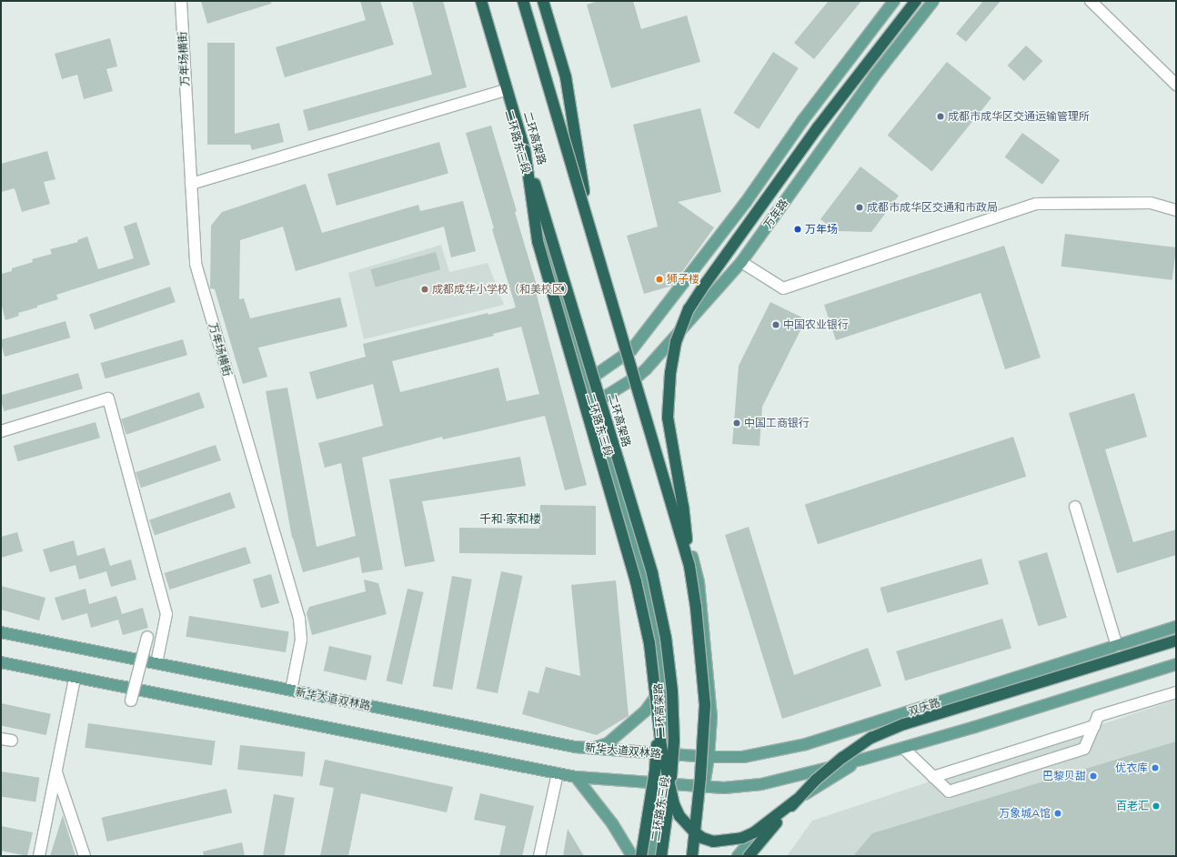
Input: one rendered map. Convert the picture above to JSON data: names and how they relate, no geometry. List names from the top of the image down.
{
  "streets": {
    "highway": ["二环高架路"],
    "main road": [
      "二环路东三段",
      "万年路",
      "新华大道双林路",
      "双庆路"
    ],
    "street": ["万年场横街"]
  },
  "crossings": [
    ["万年场横街", "新华大道双林路"],
    ["二环路东三段", "万年路"],
    ["二环路东三段", "新华大道双林路"],
    ["二环路东三段", "双庆路"],
    ["新华大道双林路", "双庆路"]
  ],
  "districts": ["千和·家和楼"],
  "places": [
    "成都市成华区交通运输管理所",
    "成都市成华区交通和市政局",
    "万年场",
    "狮子楼",
    "成都成华小学校（和美校区）",
    "中国农业银行",
    "中国工商银行",
    "优衣库",
    "巴黎贝甜",
    "百老汇",
    "万象城A馆"
  ]
}
